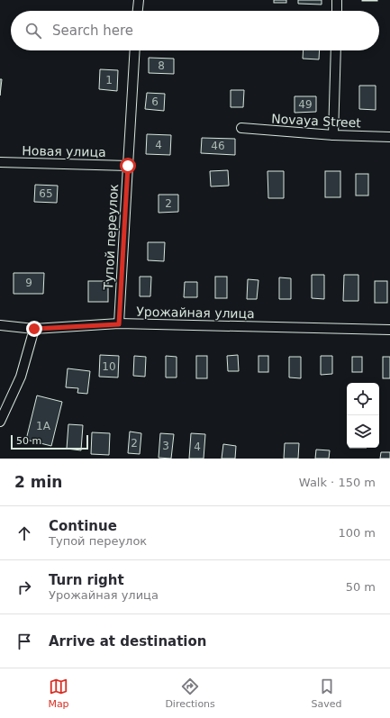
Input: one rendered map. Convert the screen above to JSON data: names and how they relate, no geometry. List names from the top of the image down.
{
  "streets": {
    "street": [
      "Novaya Street",
      "Новая улица",
      "Тупой переулок",
      "Урожайная улица"
    ]
  },
  "crossings": [
    ["Новая улица", "Тупой переулок"],
    ["Тупой переулок", "Урожайная улица"]
  ],
  "house_numbers": [
    "8",
    "1",
    "6",
    "49",
    "4",
    "46",
    "65",
    "2",
    "9",
    "10",
    "1А",
    "2",
    "3",
    "4"
  ],
  "scale_bar": "50 m",
  "page": {
    "search": "Search here",
    "scale": "50 m",
    "heading": ["2 min", "Walk · 150 m"],
    "list": [
      ["Continue", "Тупой переулок", "100 m"],
      ["Turn right", "Урожайная улица", "50 m"],
      "Arrive at destination"
    ],
    "nav": ["Map", "Directions", "Saved"]
  }
}
